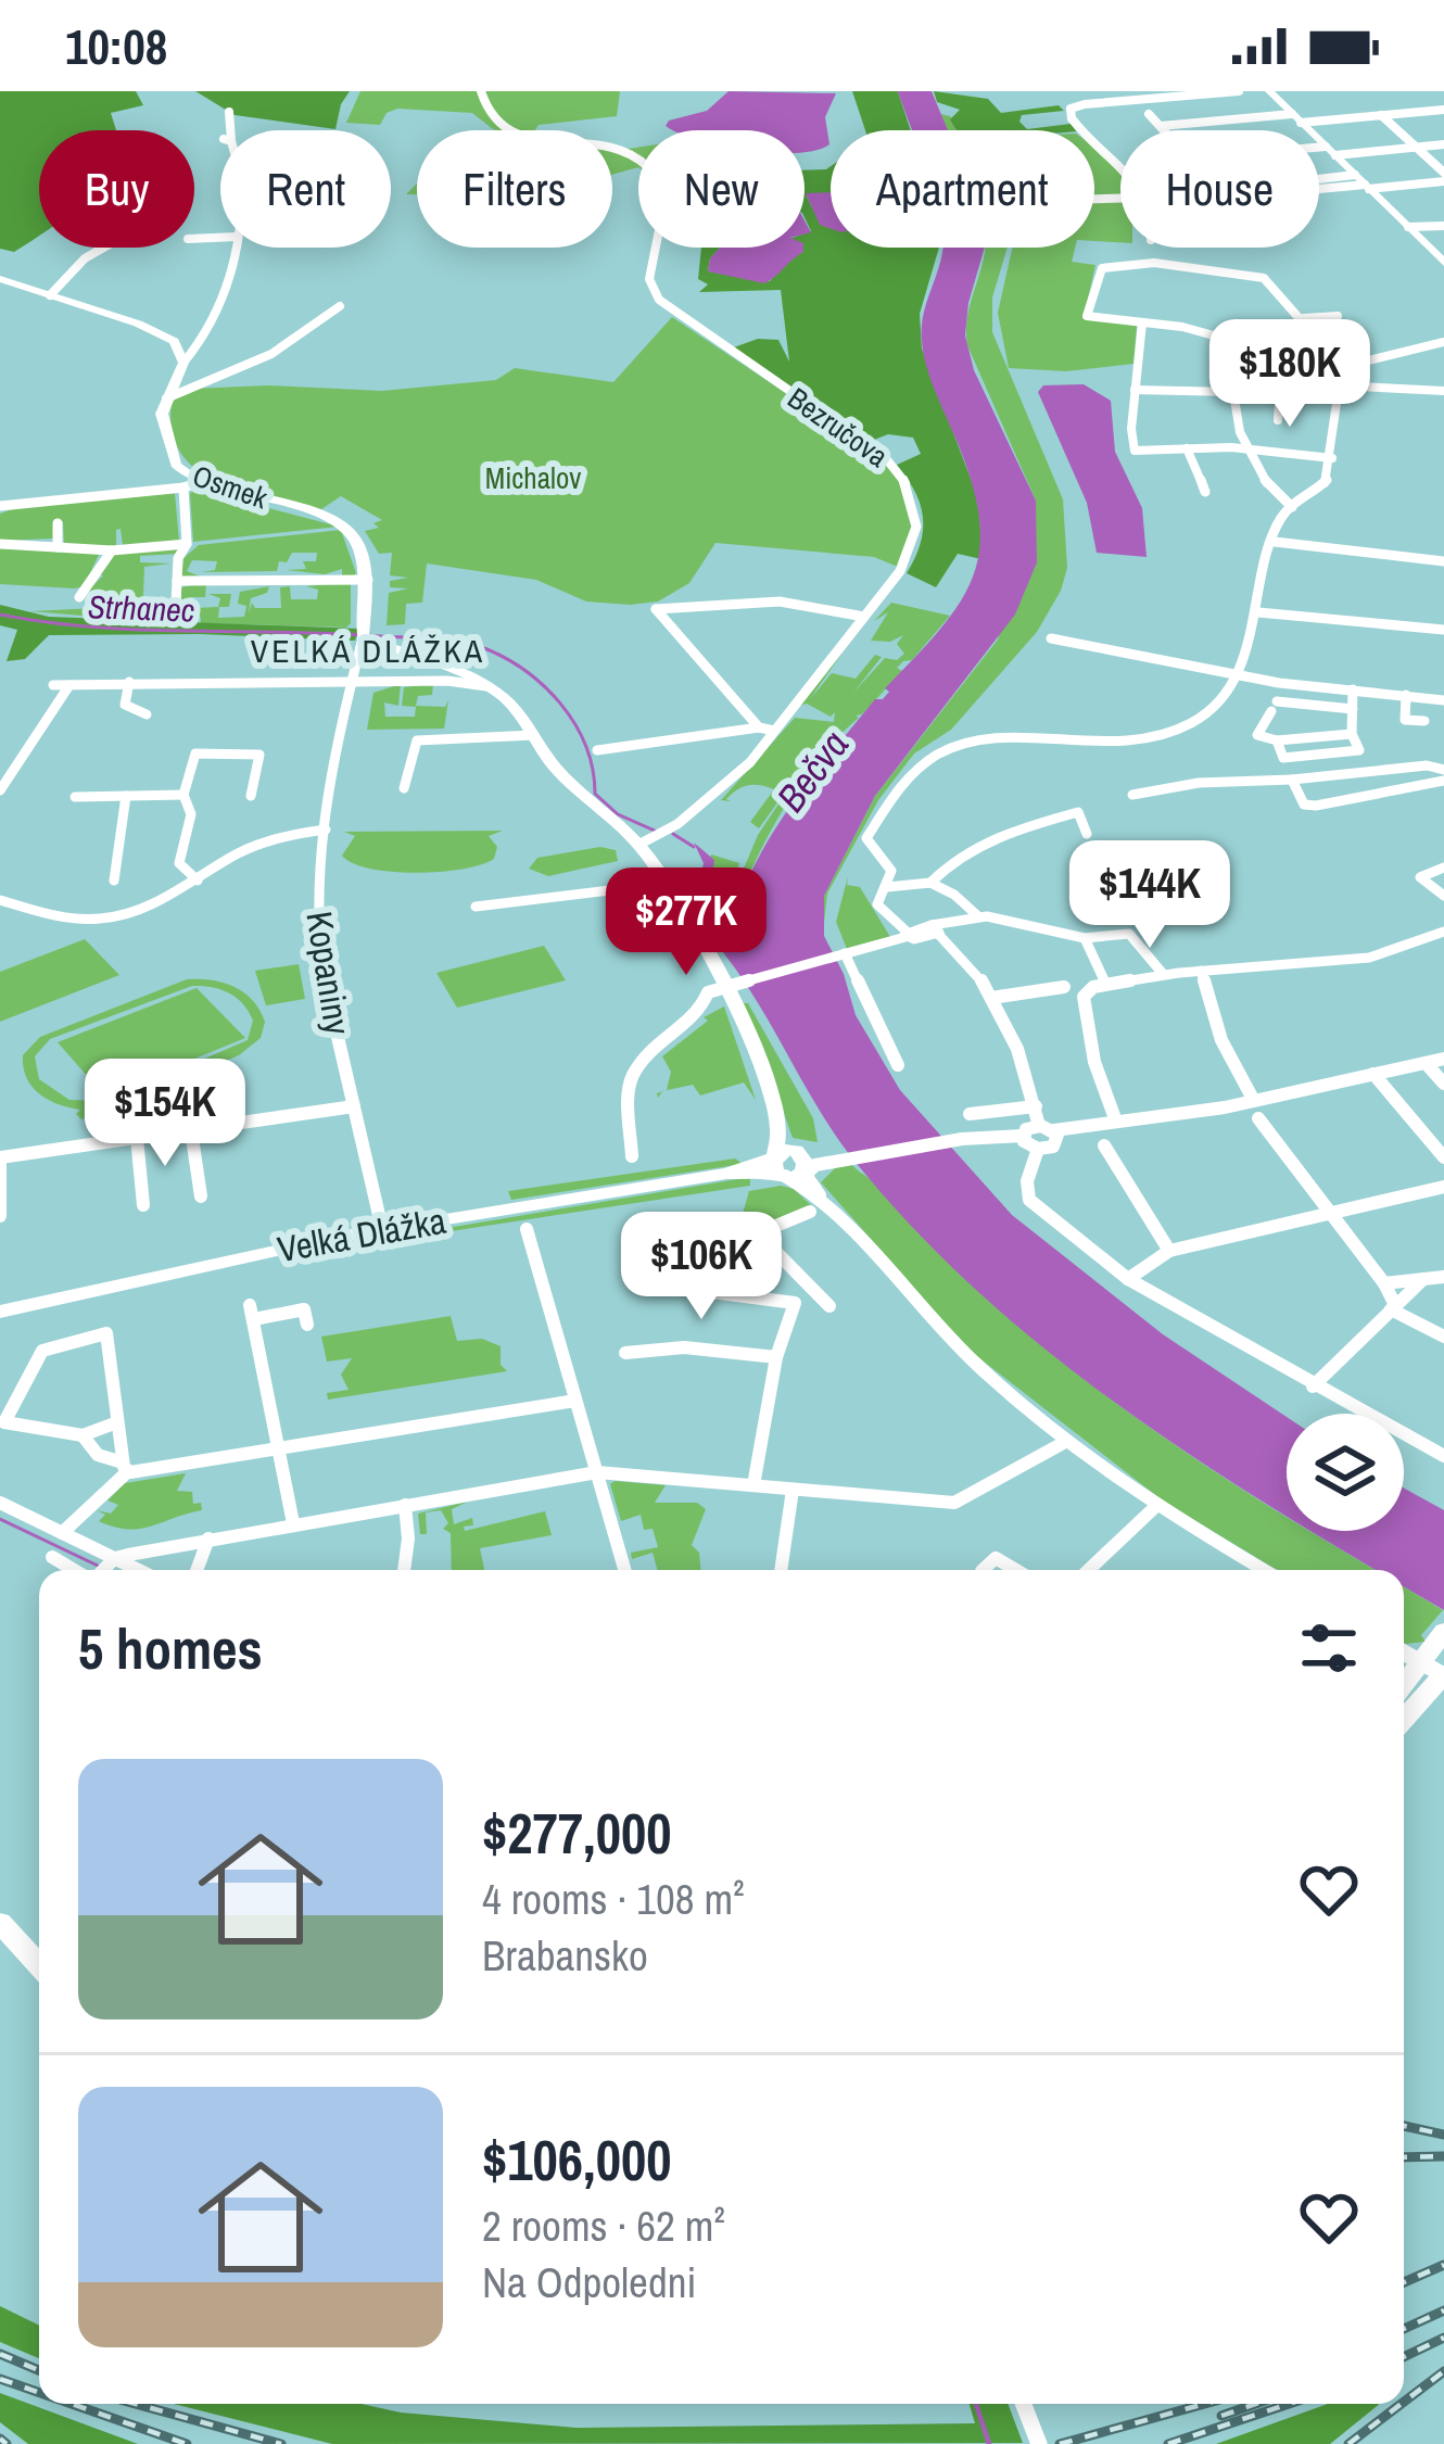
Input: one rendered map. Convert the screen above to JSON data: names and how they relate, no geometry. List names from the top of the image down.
{
  "streets": {
    "street": [
      "Bezručova",
      "Osmek",
      "Kopaniny",
      "Velká Dlážka"
    ]
  },
  "crossings": [
    ["Osmek", "Kopaniny"],
    ["Kopaniny", "Velká Dlážka"]
  ],
  "districts": ["VELKÁ DLÁŽKA"],
  "water": ["Strhanec", "Bečva"],
  "parks": ["Michalov"],
  "page": {
    "status": "10:08",
    "chip": [
      "Buy",
      "Rent",
      "Filters",
      "New",
      "Apartment",
      "House"
    ],
    "price": [
      "$180K",
      "$144K",
      "$277K",
      "$154K",
      "$106K"
    ],
    "heading": "5 homes",
    "list": [
      {
        "name": "$277,000",
        "note": "4 rooms · 108 m² · Brabansko"
      },
      {
        "name": "$106,000",
        "note": "2 rooms · 62 m² · Na Odpoledni"
      }
    ]
  }
}
